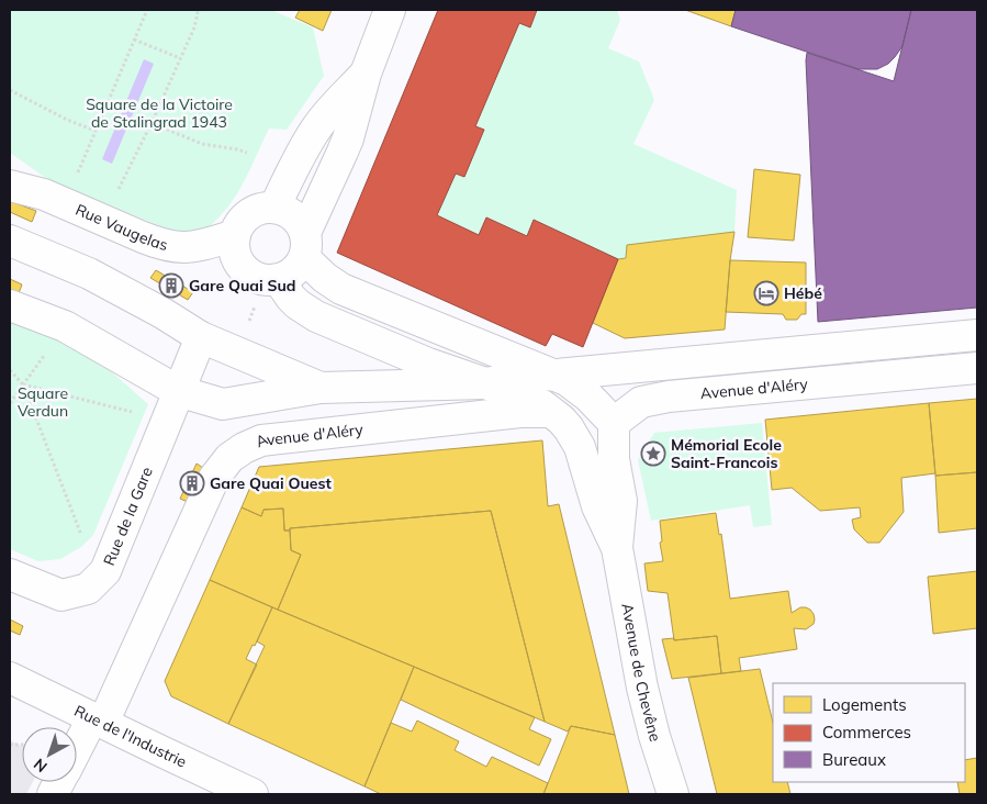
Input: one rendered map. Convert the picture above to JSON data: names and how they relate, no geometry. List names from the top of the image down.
{
  "streets": {
    "street": [
      "Rue Vaugelas",
      "Avenue d'Aléry",
      "Rue de la Gare",
      "Avenue de Chevêne",
      "Rue de l'Industrie"
    ]
  },
  "crossings": [
    ["Avenue d'Aléry", "Avenue de Chevêne"],
    ["Avenue d'Aléry", "Rue de l'Industrie"]
  ],
  "parks": ["Square de la Victoire de Stalingrad 1943", "Square Verdun"],
  "places": {
    "building": ["Gare Quai Sud", "Gare Quai Ouest"],
    "hotel": ["Hébé"],
    "place": ["Mémorial Ecole Saint-Francois"]
  },
  "legend": ["Logements", "Commerces", "Bureaux"],
  "north": "bottom left"
}
